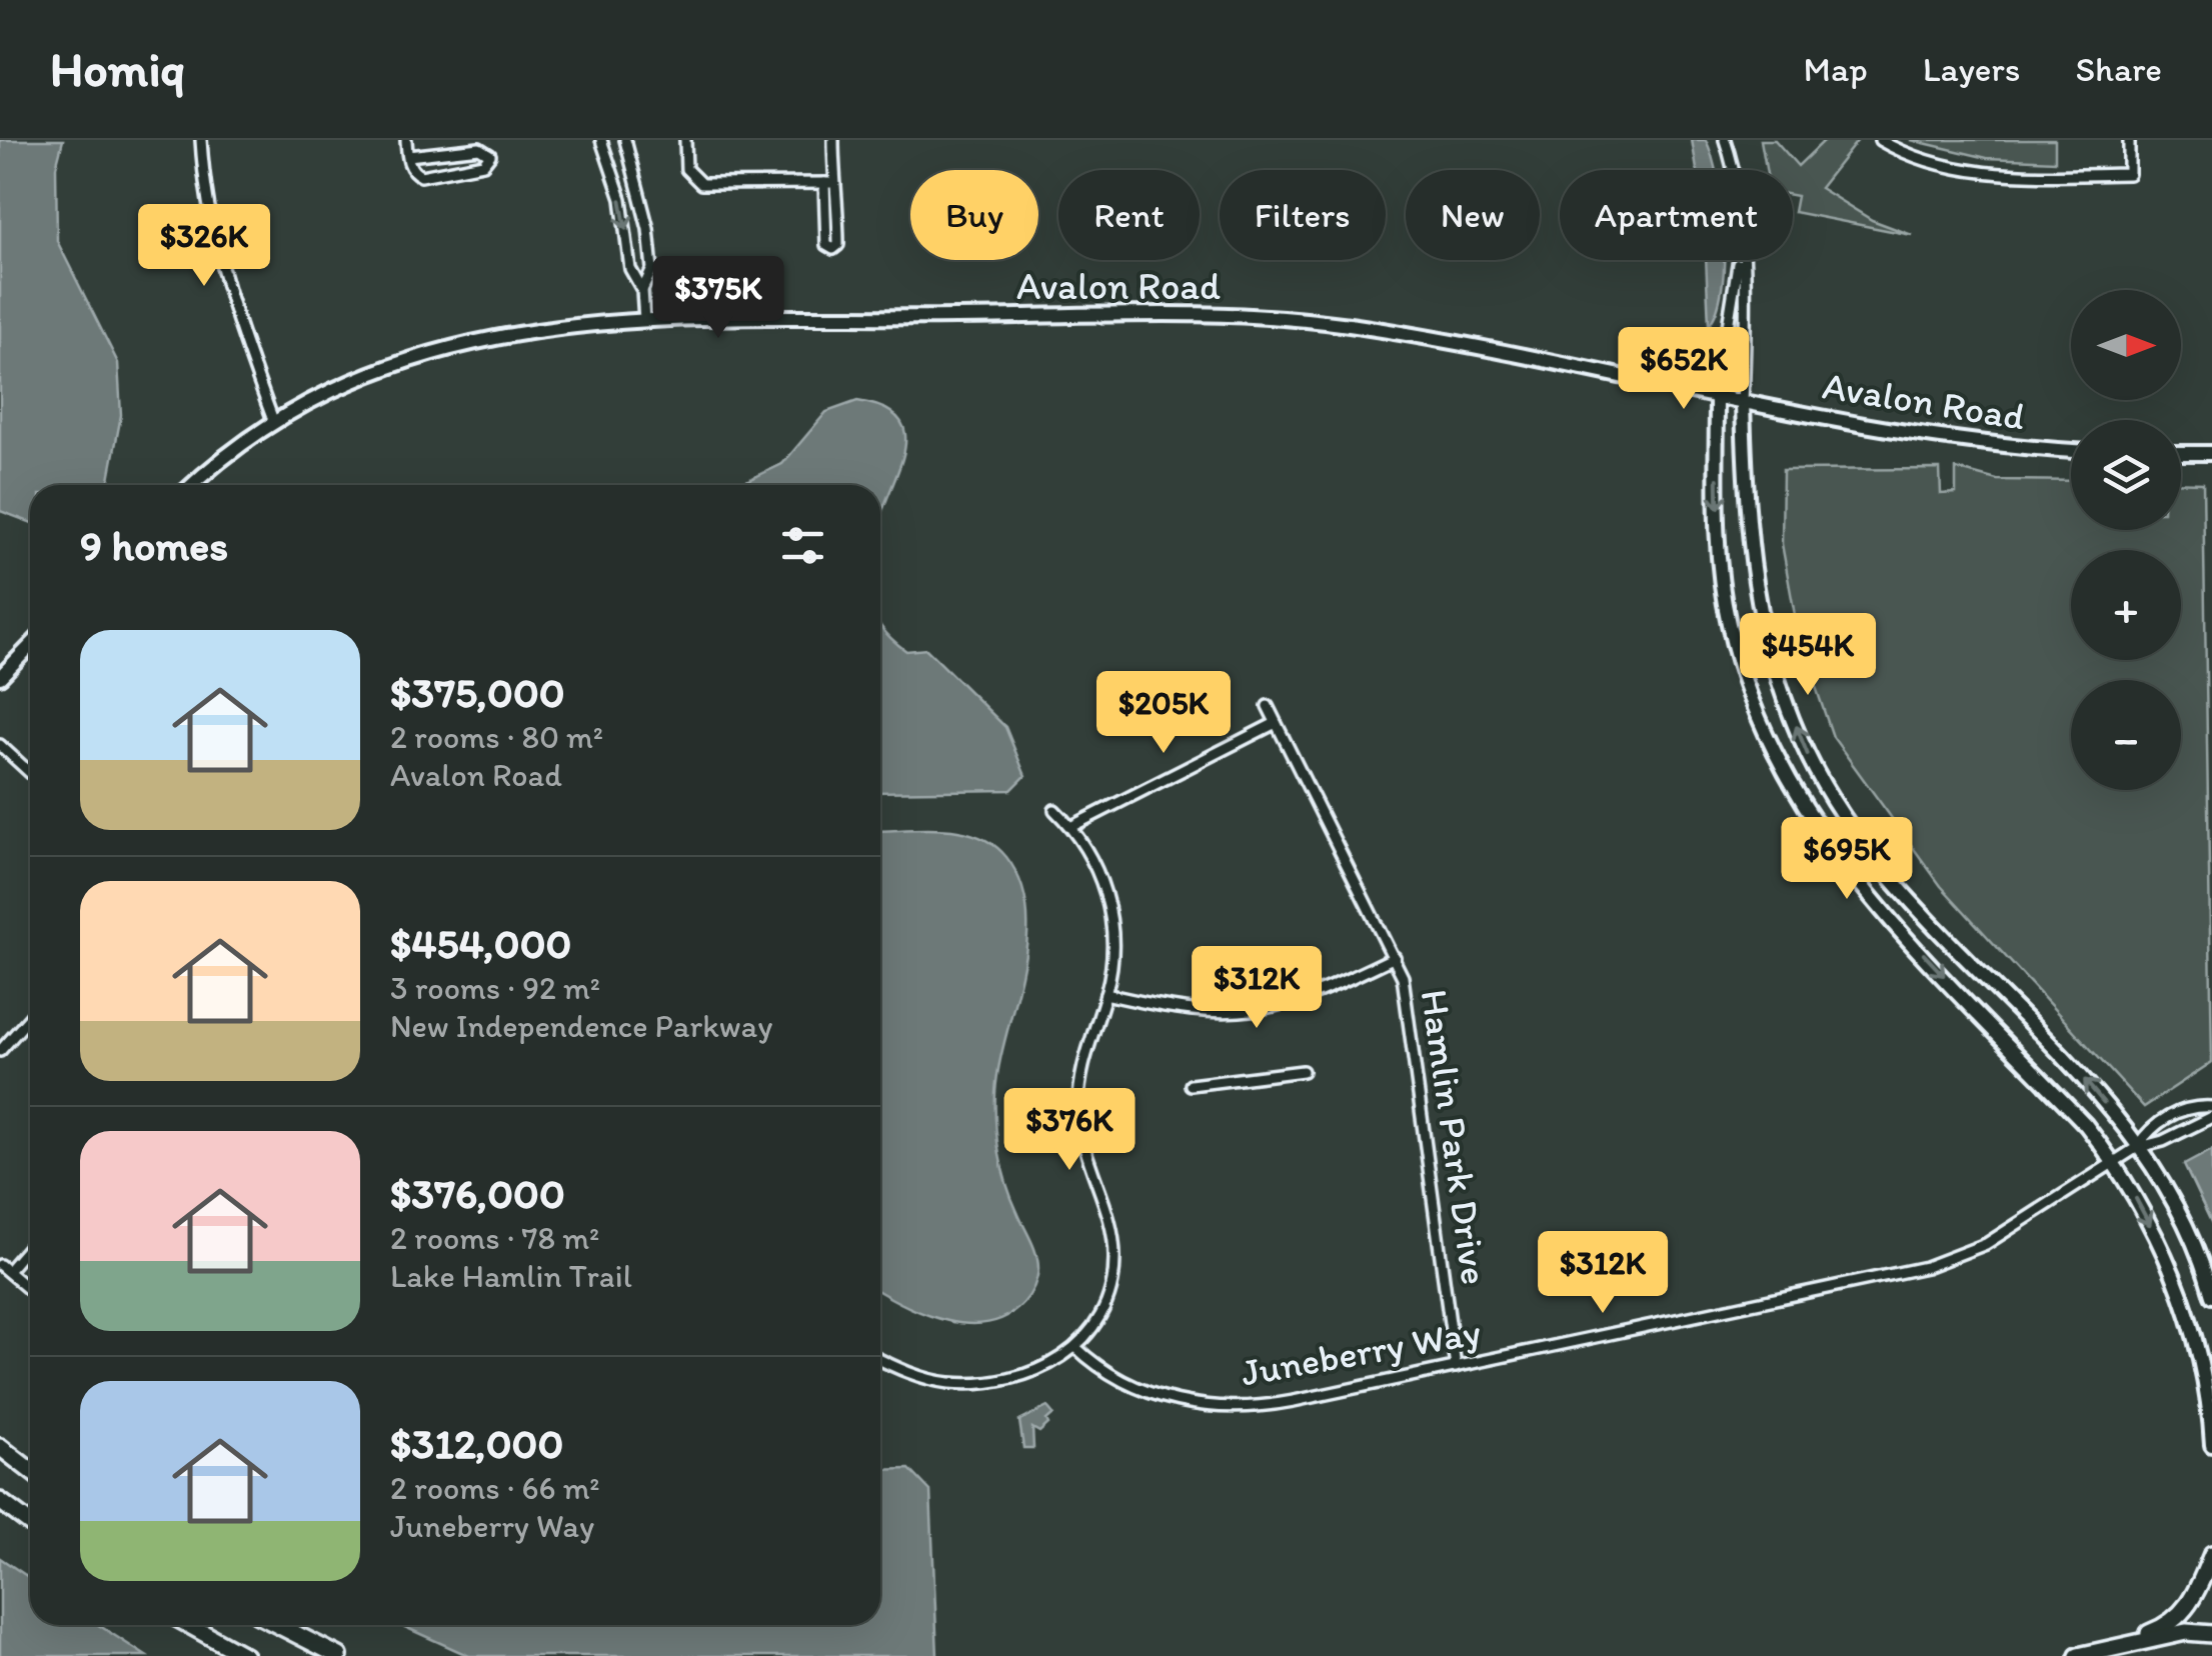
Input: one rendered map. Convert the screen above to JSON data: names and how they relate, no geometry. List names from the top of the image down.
{
  "streets": {
    "main road": ["Avalon Road"],
    "street": ["Hamlin Park Drive", "Juneberry Way"]
  },
  "crossings": [
    ["Hamlin Park Drive", "Juneberry Way"]
  ],
  "north": "right",
  "page": {
    "header": "Homiq",
    "nav": ["Map", "Layers", "Share"],
    "chip": [
      "Buy",
      "Rent",
      "Filters",
      "New",
      "Apartment"
    ],
    "price": [
      "$326K",
      "$375K",
      "$652K",
      "$454K",
      "$205K",
      "$695K",
      "$312K",
      "$376K",
      "$312K"
    ],
    "map_buttons": ["+", "−"],
    "heading": "9 homes",
    "list": [
      {
        "name": "$375,000",
        "note": "2 rooms · 80 m² · Avalon Road"
      },
      {
        "name": "$454,000",
        "note": "3 rooms · 92 m² · New Independence Parkway"
      },
      {
        "name": "$376,000",
        "note": "2 rooms · 78 m² · Lake Hamlin Trail"
      },
      {
        "name": "$312,000",
        "note": "2 rooms · 66 m² · Juneberry Way"
      }
    ]
  }
}
